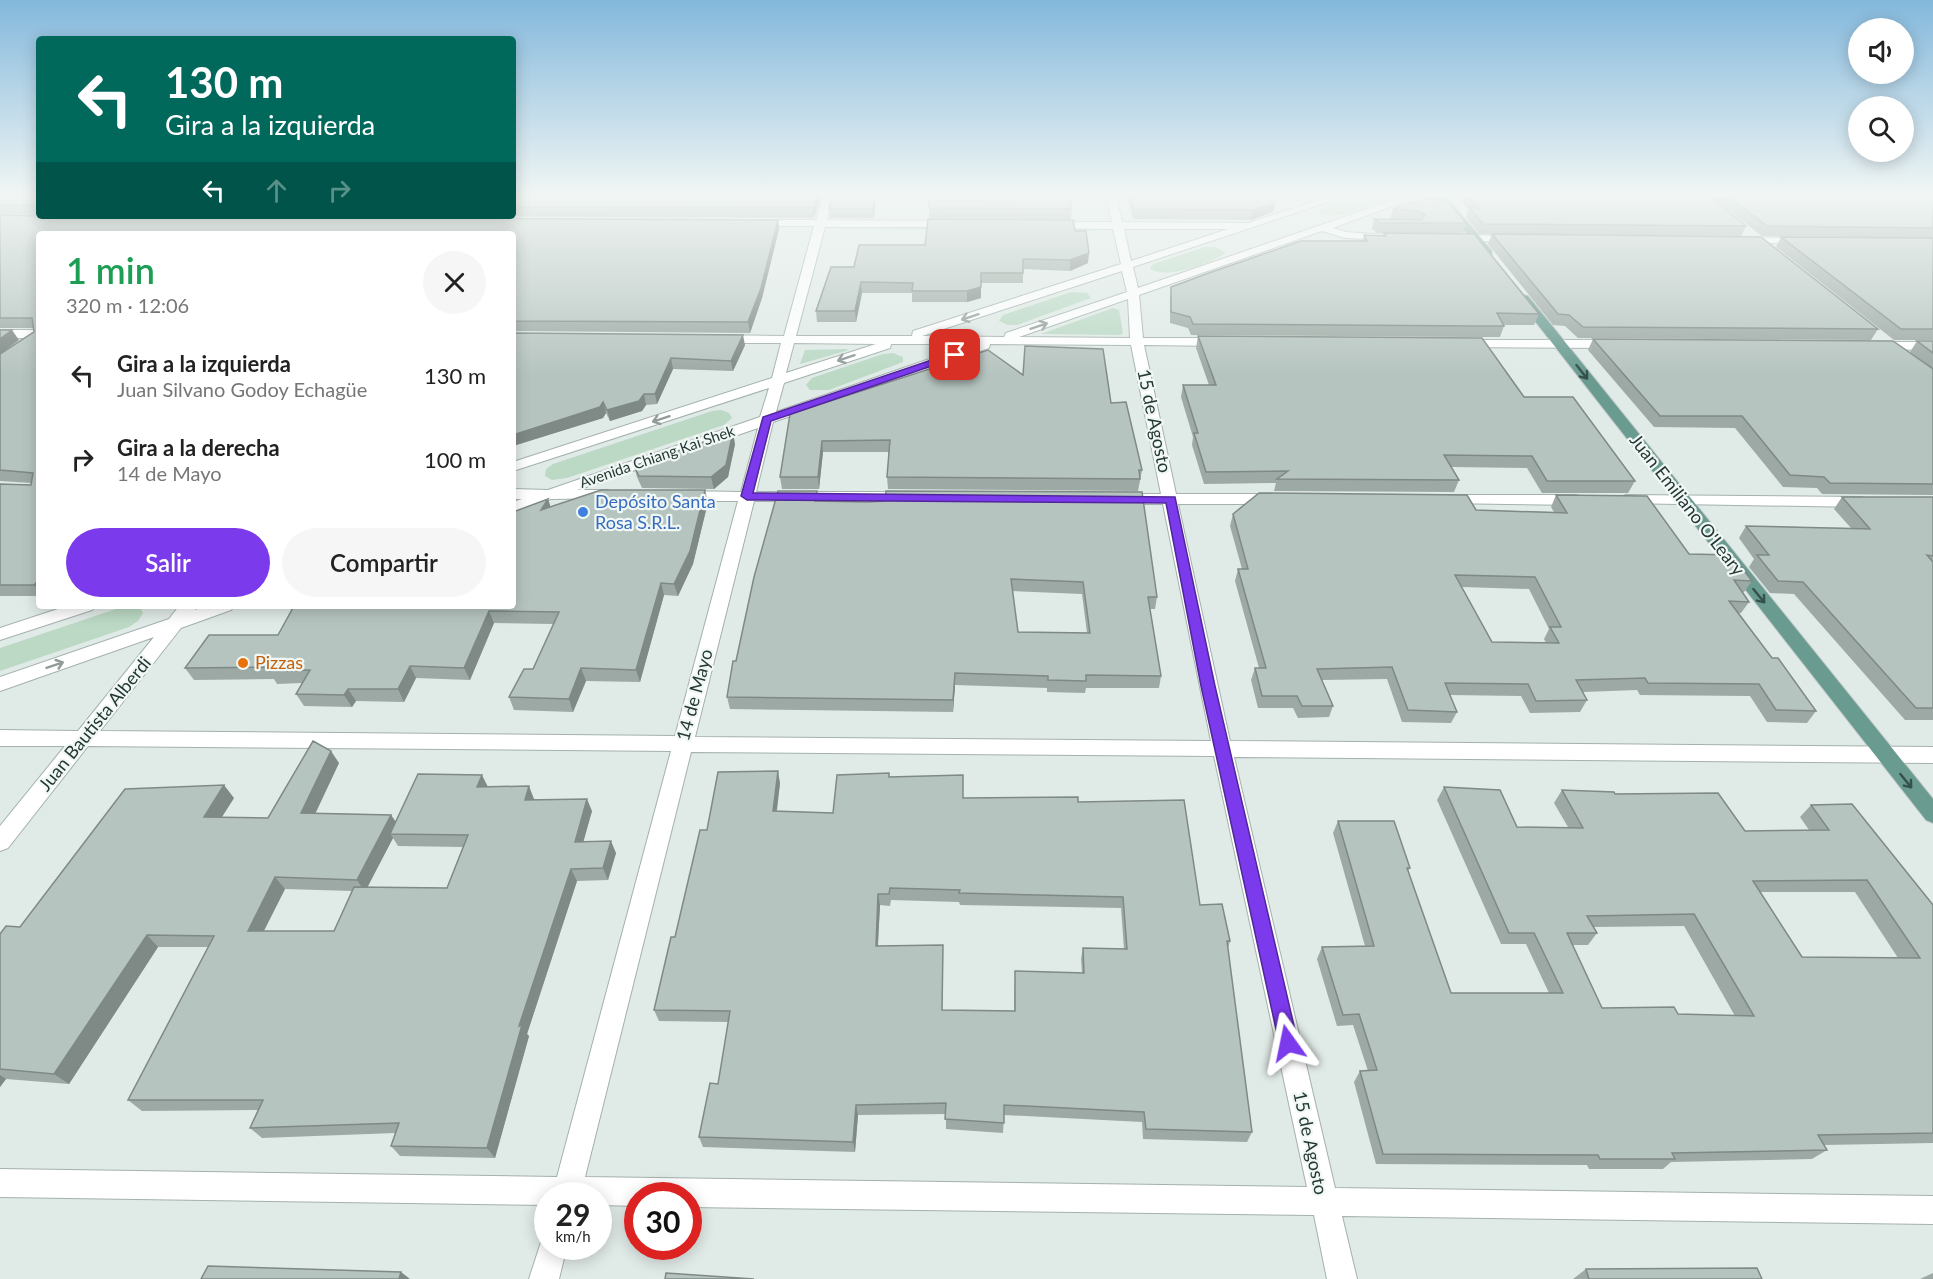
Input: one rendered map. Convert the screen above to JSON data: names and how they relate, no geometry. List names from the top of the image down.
{
  "streets": {
    "main road": ["Juan Emiliano O'Leary"],
    "street": [
      "15 de Agosto",
      "Avenida Chiang Kai Shek",
      "14 de Mayo",
      "Juan Bautista Alberdi"
    ]
  },
  "crossings": [
    ["15 de Agosto", "Avenida Chiang Kai Shek"],
    ["Avenida Chiang Kai Shek", "14 de Mayo"]
  ],
  "one_way": ["Juan Emiliano O'Leary"],
  "places": ["Depósito Santa Rosa S.R.L.", "Pizzas"],
  "page": {
    "turn": ["130 m", "Gira a la izquierda"],
    "heading": ["1 min", "320 m · 12:06"],
    "list": [
      {
        "name": "Gira a la izquierda",
        "note": "Juan Silvano Godoy Echagüe",
        "value": "130 m"
      },
      {
        "name": "Gira a la derecha",
        "note": "14 de Mayo",
        "value": "100 m"
      }
    ],
    "buttons": ["Salir", "Compartir"],
    "speed": "29 km/h",
    "limit": "30"
  }
}
